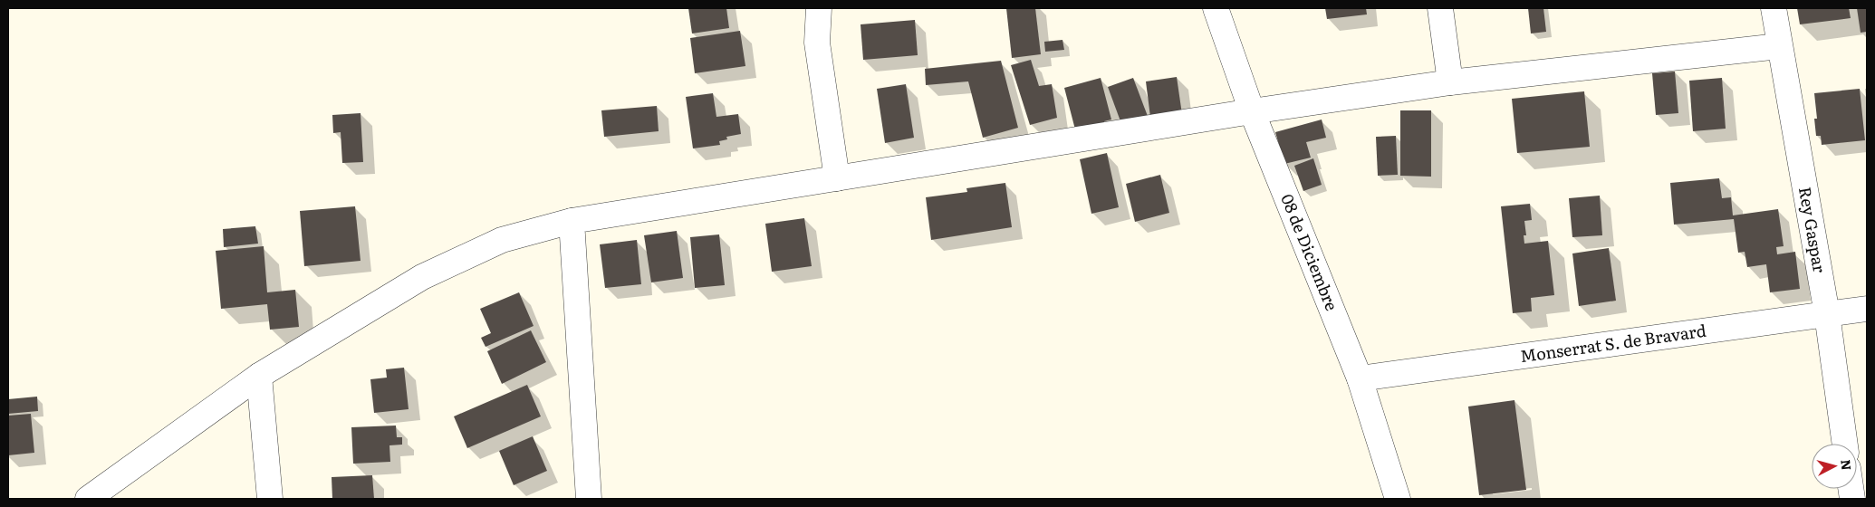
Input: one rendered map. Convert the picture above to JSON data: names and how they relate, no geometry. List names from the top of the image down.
{
  "streets": {
    "street": ["Rey Gaspar", "08 de Diciembre", "Monserrat S. de Bravard"]
  },
  "crossings": [
    ["Rey Gaspar", "Monserrat S. de Bravard"],
    ["08 de Diciembre", "Monserrat S. de Bravard"]
  ],
  "north": "right"
}
